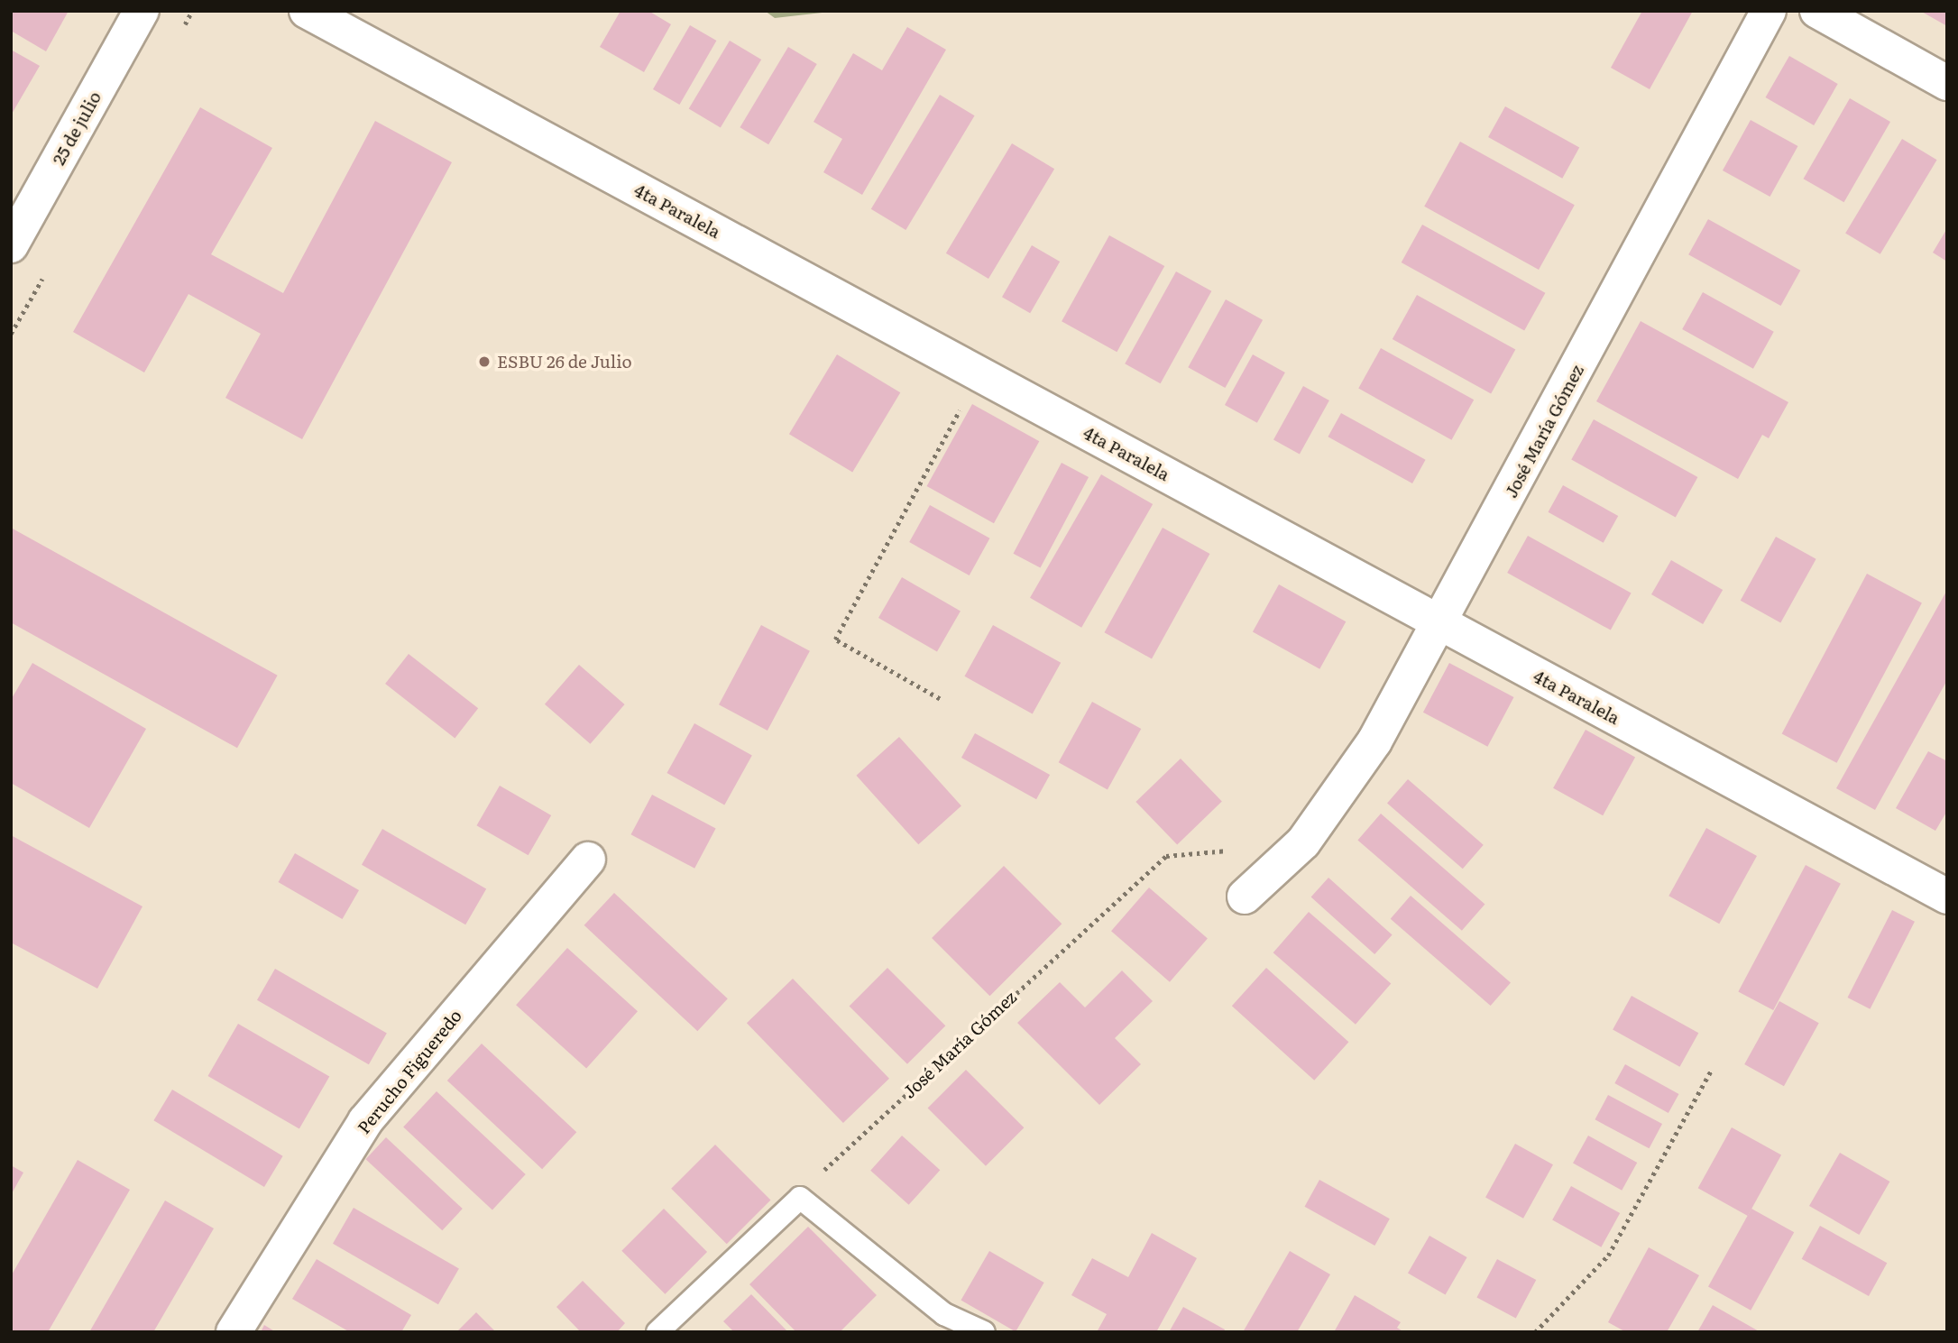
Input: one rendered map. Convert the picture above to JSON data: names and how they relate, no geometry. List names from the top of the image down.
{
  "streets": {
    "street": [
      "25 de julio",
      "4ta Paralela",
      "José María Gómez",
      "Perucho Figueredo"
    ]
  },
  "crossings": [
    ["4ta Paralela", "José María Gómez"]
  ],
  "places": ["ESBU 26 de Julio"]
}
